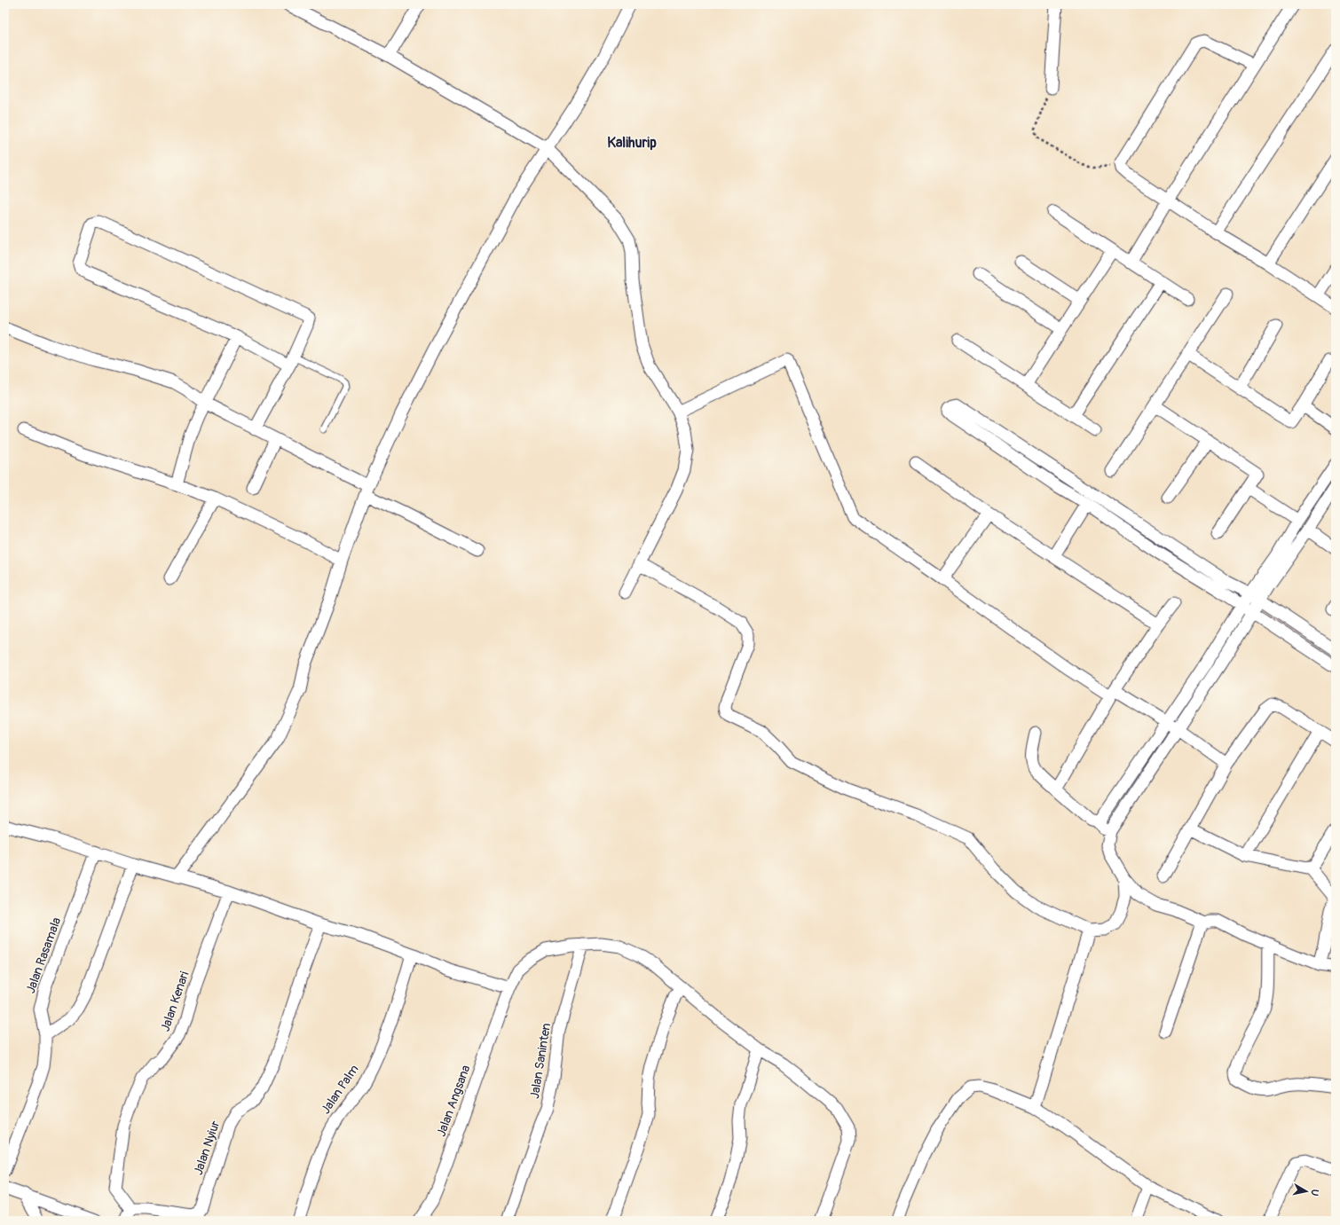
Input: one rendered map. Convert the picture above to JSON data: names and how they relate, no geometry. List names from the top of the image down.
{
  "streets": {
    "street": [
      "Jalan Rasamala",
      "Jalan Kenari",
      "Jalan Saninten",
      "Jalan Palm",
      "Jalan Angsana",
      "Jalan Nyiur"
    ]
  },
  "crossings": [
    ["Jalan Kenari", "Jalan Nyiur"],
    ["Jalan Saninten", "Jalan Angsana"]
  ],
  "districts": ["Kalihurip"],
  "north": "right"
}
